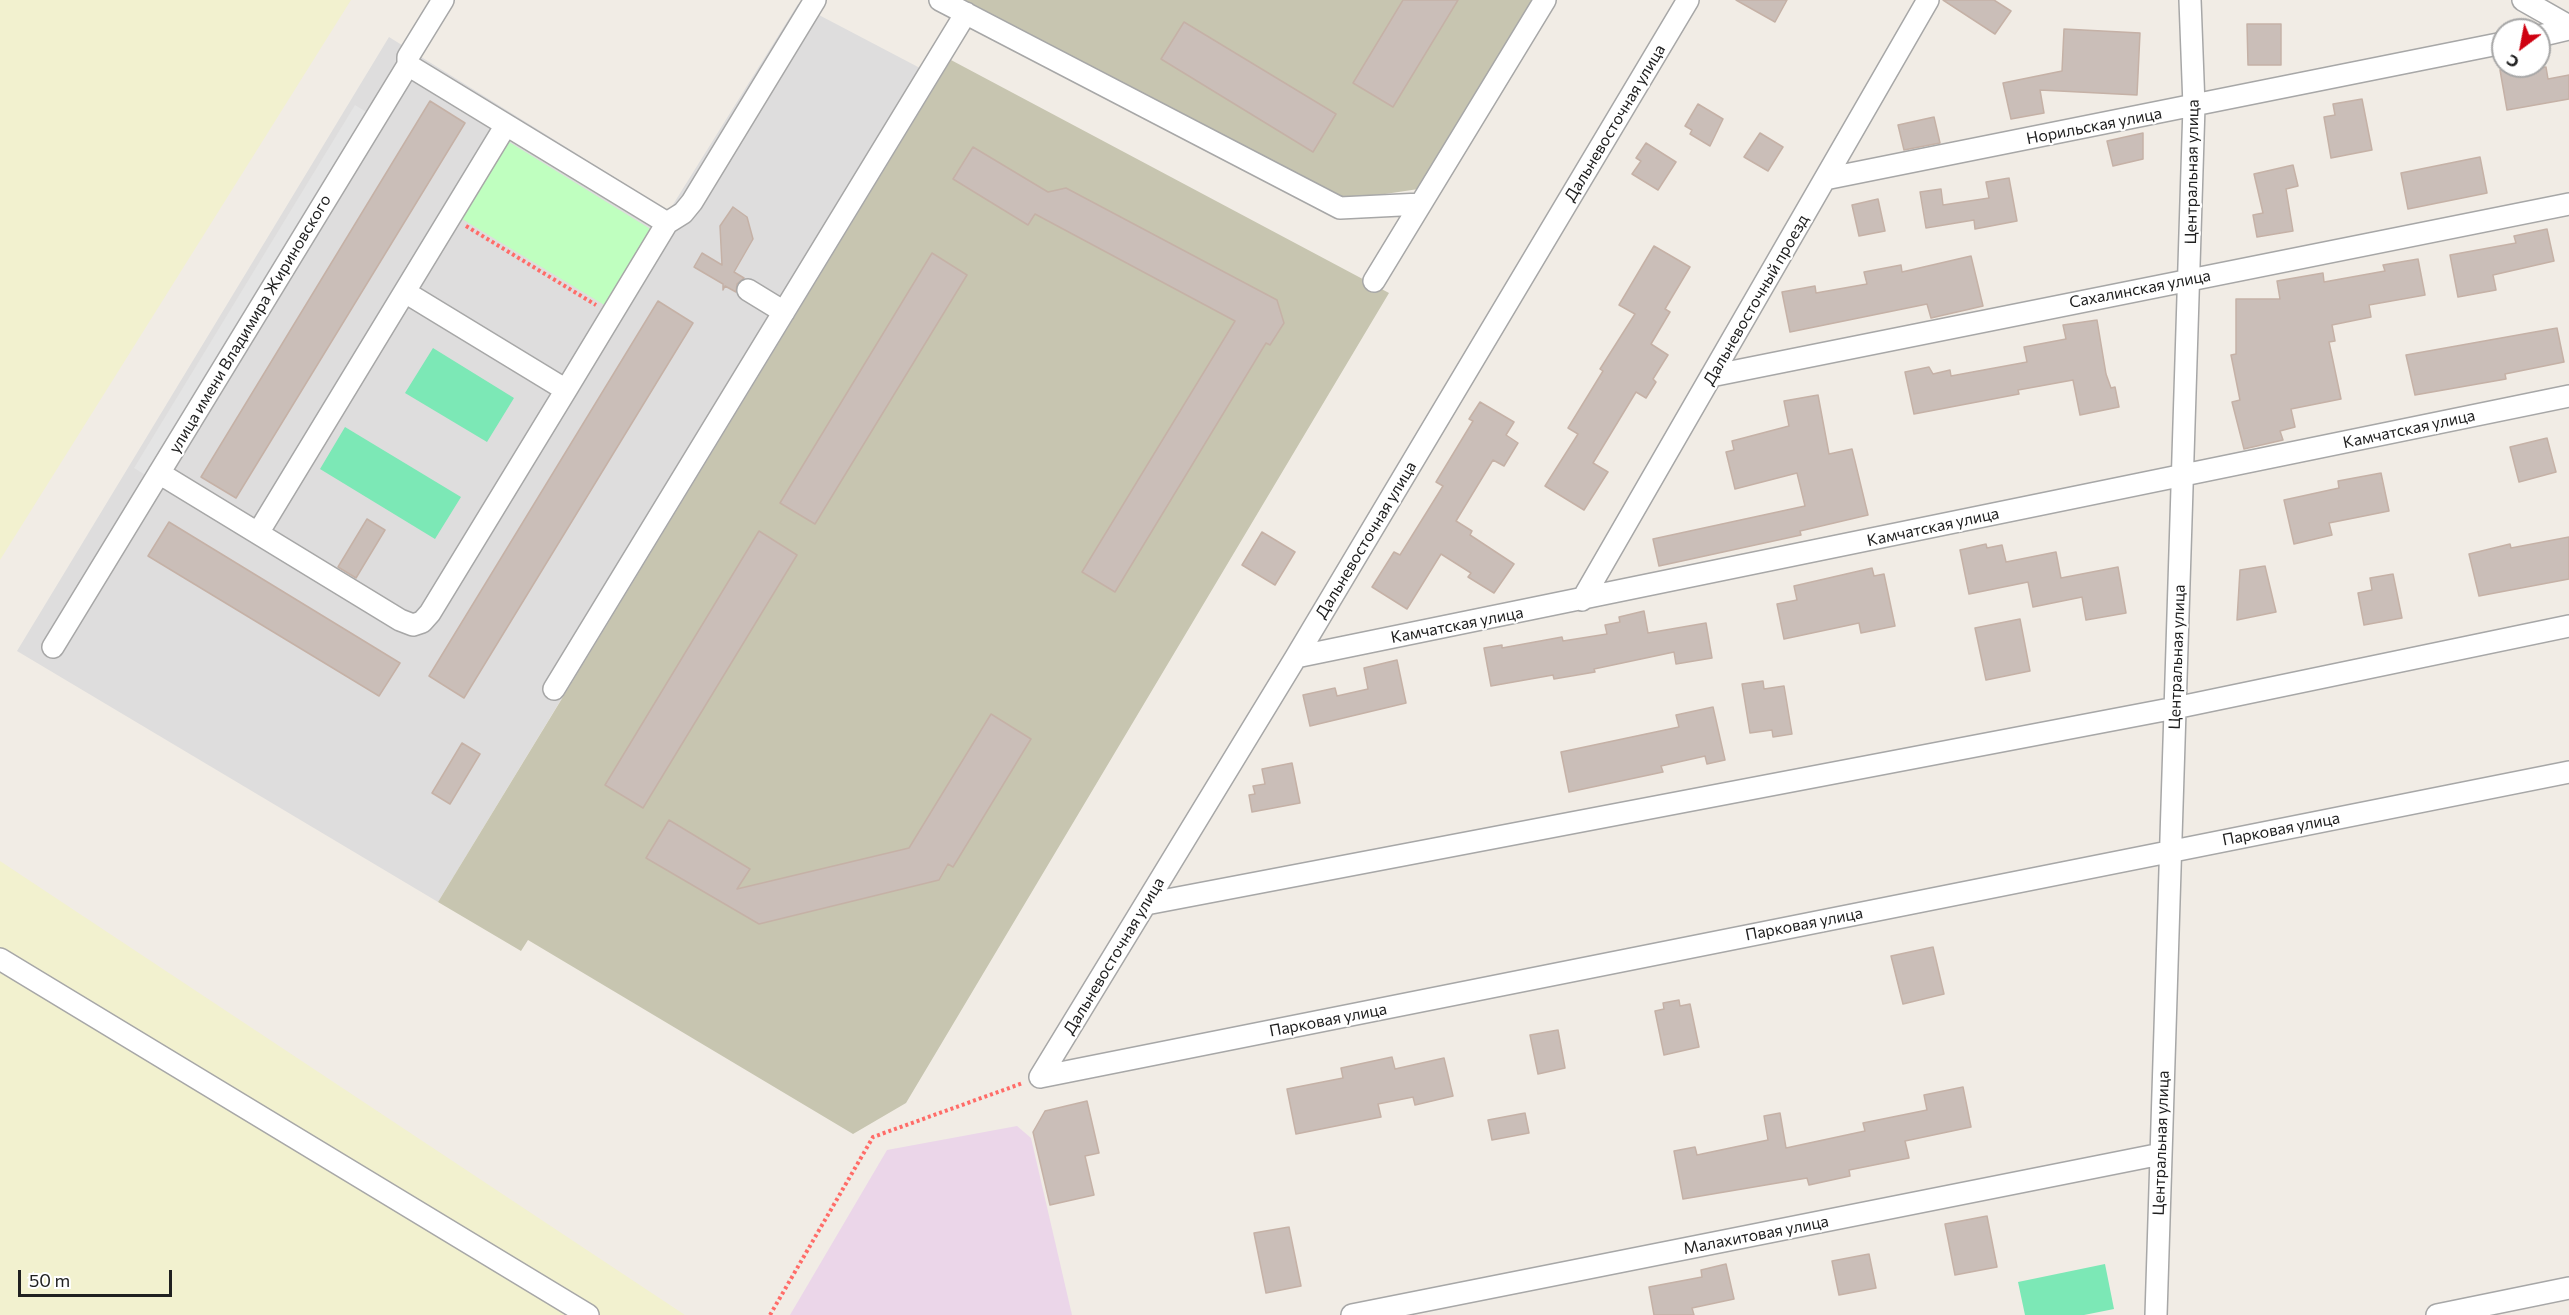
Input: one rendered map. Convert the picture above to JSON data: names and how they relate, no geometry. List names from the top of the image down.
{
  "streets": {
    "street": [
      "Дальневосточная улица",
      "Норильская улица",
      "Центральная улица",
      "Сахалинская улица",
      "Дальневосточный проезд",
      "улица имени Владимира Жириновского",
      "Камчатская улица",
      "Парковая улица",
      "Малахитовая улица"
    ]
  },
  "crossings": [
    ["Дальневосточная улица", "Камчатская улица"],
    ["Дальневосточная улица", "Парковая улица"],
    ["Норильская улица", "Центральная улица"],
    ["Норильская улица", "Дальневосточный проезд"],
    ["Центральная улица", "Сахалинская улица"],
    ["Центральная улица", "Камчатская улица"],
    ["Центральная улица", "Парковая улица"],
    ["Центральная улица", "Малахитовая улица"],
    ["Сахалинская улица", "Дальневосточный проезд"],
    ["Дальневосточный проезд", "Камчатская улица"]
  ],
  "scale_bar": "50 m",
  "north": "bottom left"
}
